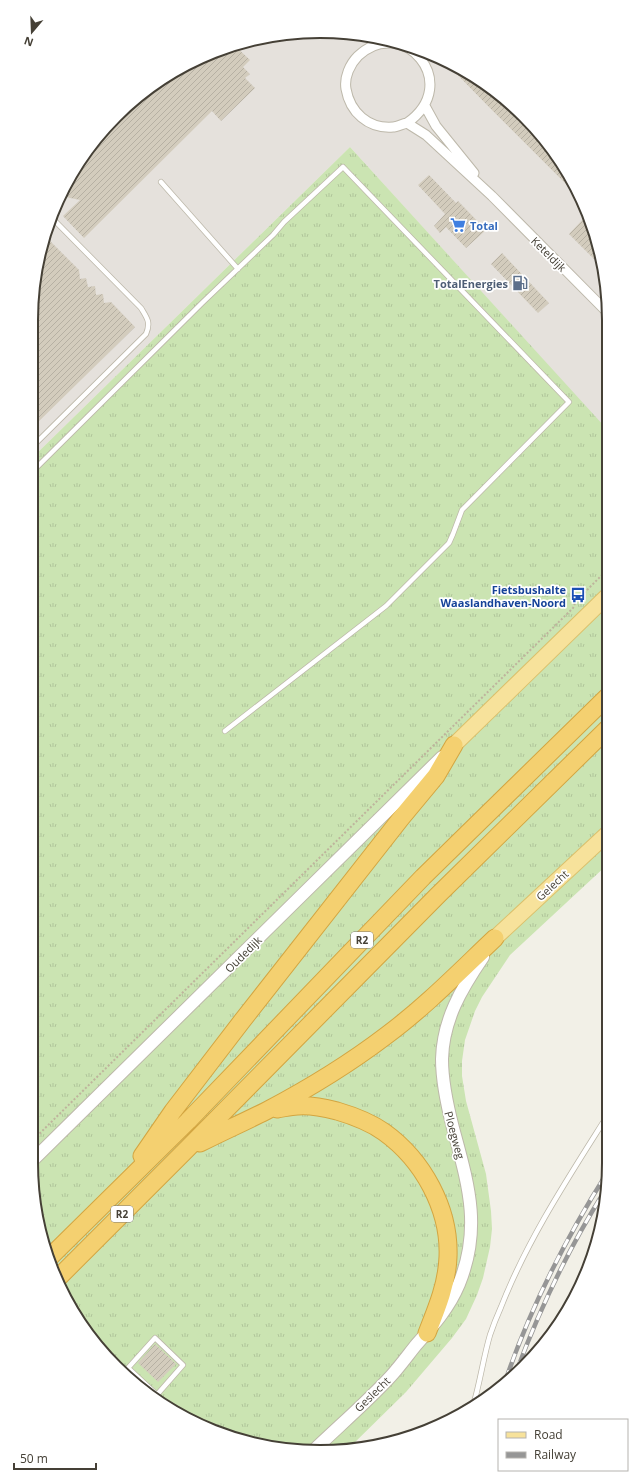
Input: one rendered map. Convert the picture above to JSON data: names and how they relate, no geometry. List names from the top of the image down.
{
  "streets": {
    "highway": ["R2"],
    "main road": ["Gelecht"],
    "street": [
      "Keteldijk",
      "Oudedijk",
      "Ploegweg",
      "Geslecht"
    ]
  },
  "crossings": [
    ["Gelecht", "R2"],
    ["Gelecht", "Ploegweg"],
    ["R2", "Oudedijk"],
    ["R2", "Ploegweg"],
    ["R2", "Geslecht"],
    ["Ploegweg", "Geslecht"]
  ],
  "places": {
    "supermarket": ["Total"],
    "fuel station": ["TotalEnergies"],
    "bus stop": ["Fietsbushalte Waaslandhaven-Noord"]
  },
  "legend": ["Road", "Railway"],
  "scale_bar": "50 m",
  "north": "bottom"
}
